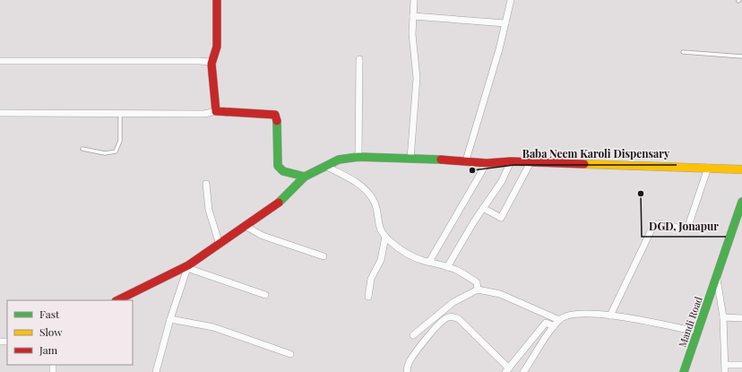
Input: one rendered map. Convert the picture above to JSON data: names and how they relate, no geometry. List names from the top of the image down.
{
  "streets": {
    "street": ["Mandi Road"]
  },
  "places": ["Baba Neem Karoli Dispensary", "DGD, Jonapur"],
  "legend": ["Fast", "Slow", "Jam"]
}
